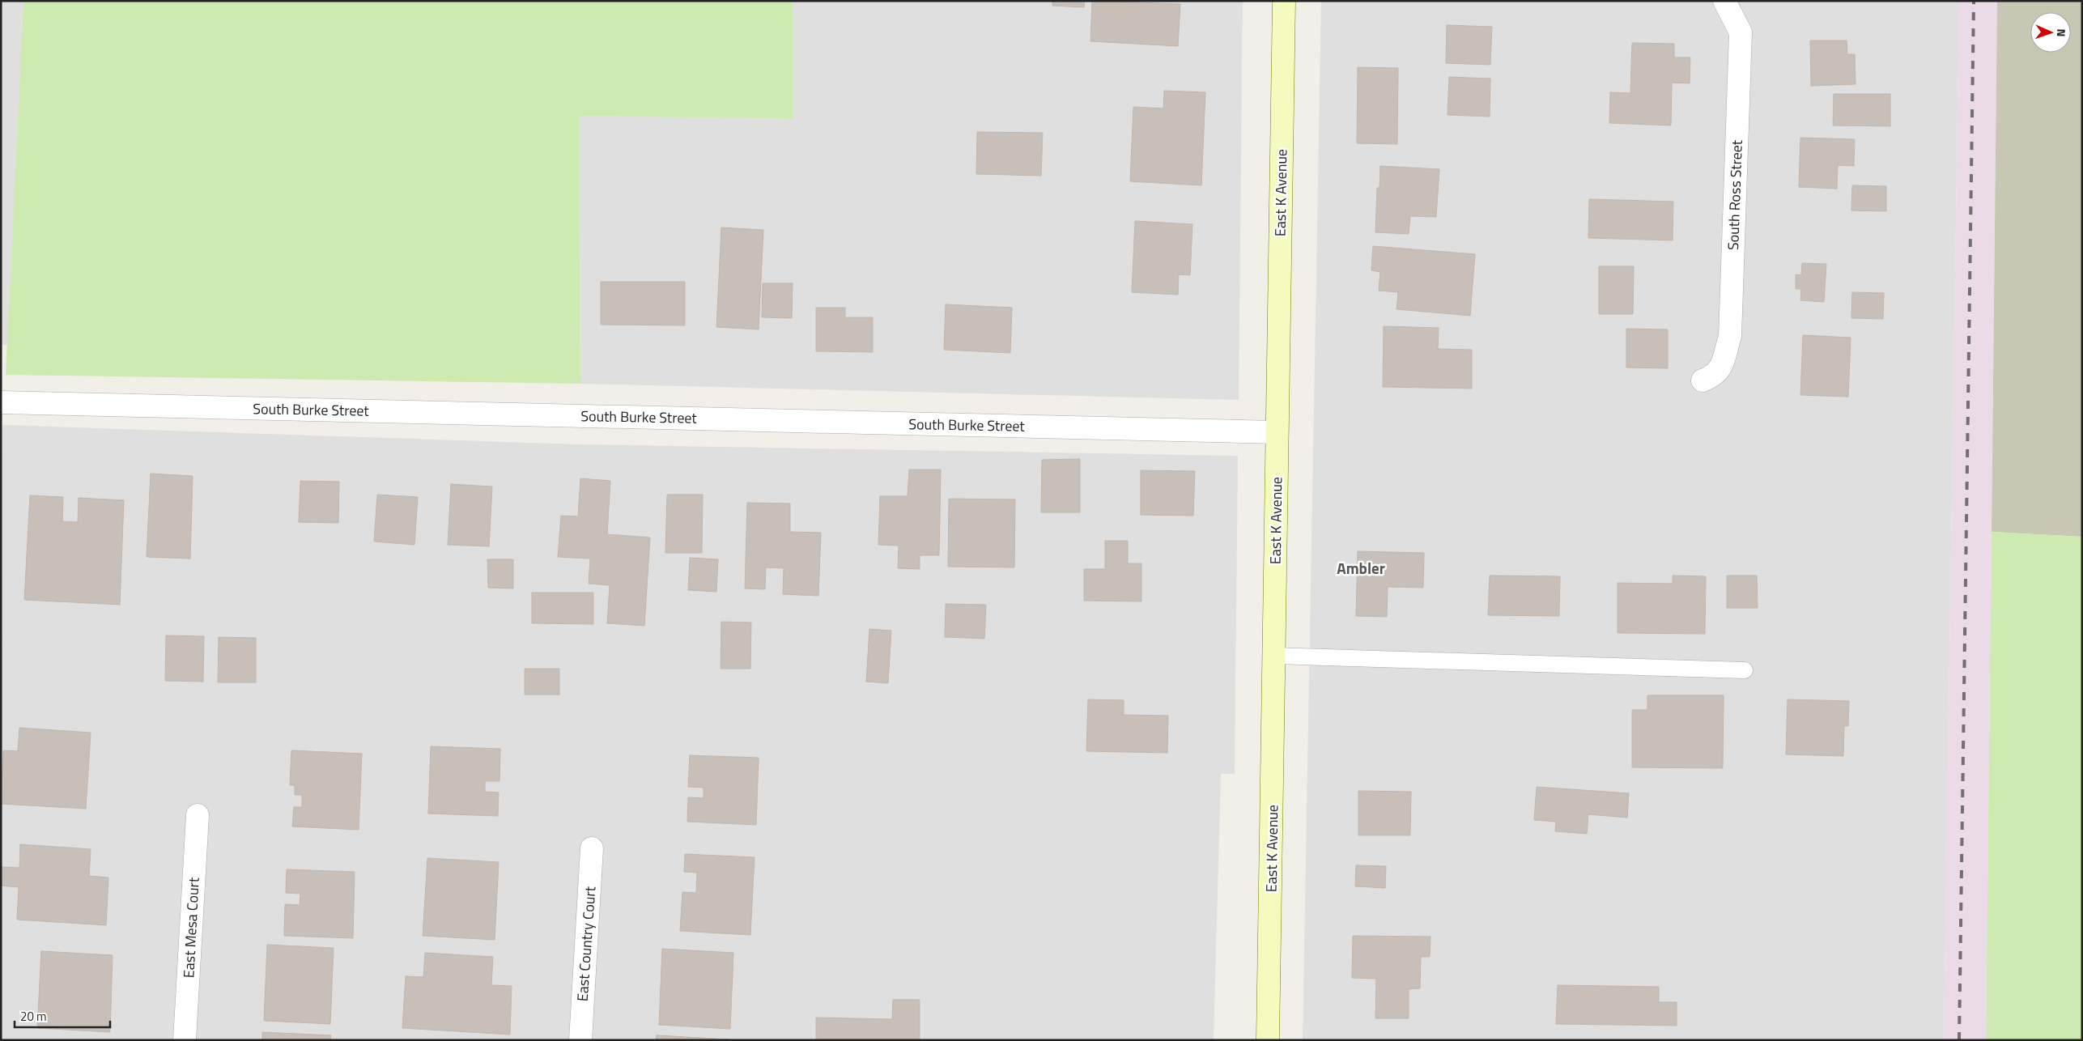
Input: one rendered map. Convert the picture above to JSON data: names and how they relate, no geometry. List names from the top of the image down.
{
  "streets": {
    "street": [
      "East K Avenue",
      "South Ross Street",
      "South Burke Street",
      "East Mesa Court",
      "East Country Court"
    ]
  },
  "crossings": [
    ["East K Avenue", "South Burke Street"]
  ],
  "districts": ["Ambler"],
  "scale_bar": "20 m",
  "north": "right"
}
